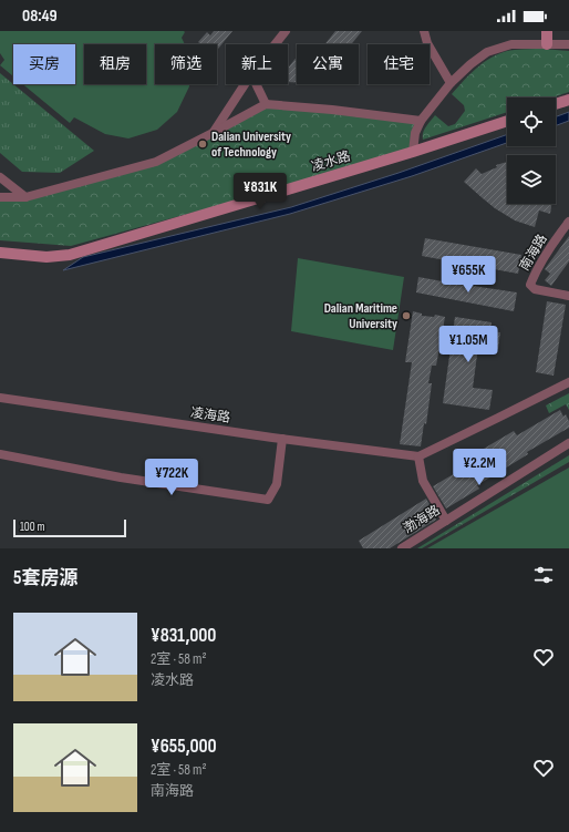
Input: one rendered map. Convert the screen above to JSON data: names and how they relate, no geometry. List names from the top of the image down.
{
  "streets": {
    "main road": ["凌水路"],
    "street": ["南海路", "凌海路", "渤海路"]
  },
  "places": ["Dalian University of Technology", "Dalian Maritime University"],
  "scale_bar": "100 m",
  "page": {
    "status": "08:49",
    "chip": [
      "买房",
      "租房",
      "筛选",
      "新上",
      "公寓",
      "住宅"
    ],
    "price": [
      "¥831K",
      "¥655K",
      "¥1.05M",
      "¥2.2M",
      "¥722K"
    ],
    "scale": "100 m",
    "heading": "5套房源",
    "list": [
      {
        "name": "¥831,000",
        "note": "2室 · 58 m² · 凌水路"
      },
      {
        "name": "¥655,000",
        "note": "2室 · 58 m² · 南海路"
      }
    ]
  }
}
